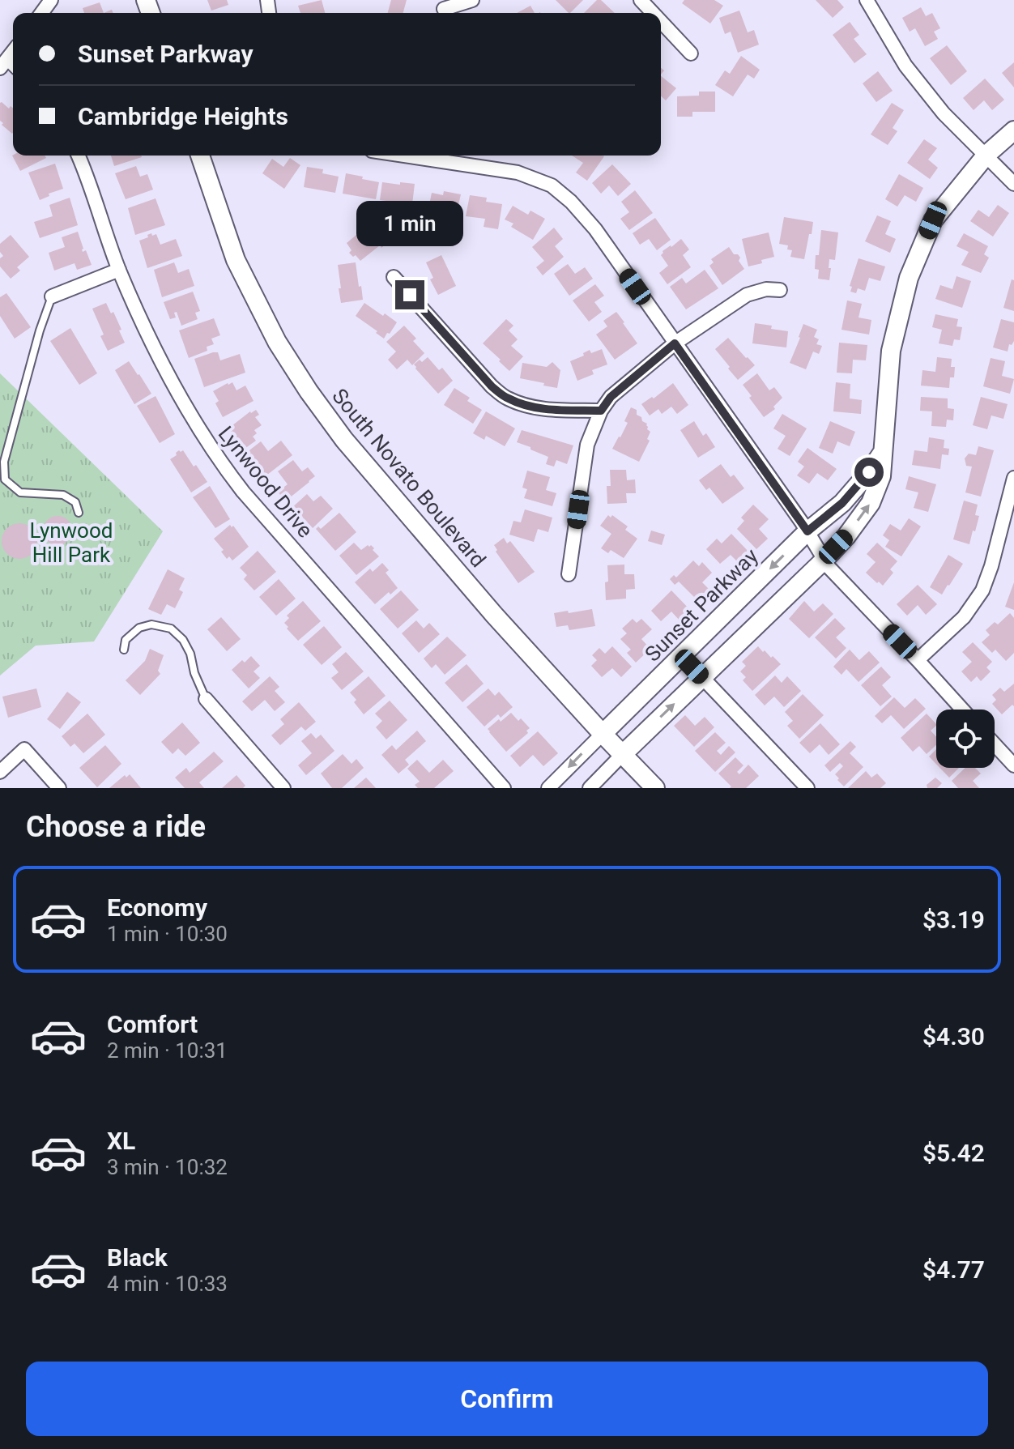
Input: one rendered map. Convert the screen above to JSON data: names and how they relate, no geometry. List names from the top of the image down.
{
  "streets": {
    "main road": ["South Novato Boulevard", "Sunset Parkway"],
    "street": ["Lynwood Drive"]
  },
  "crossings": [
    ["South Novato Boulevard", "Sunset Parkway"]
  ],
  "parks": ["Lynwood Hill Park"],
  "page": {
    "banner": ["Sunset Parkway", "Cambridge Heights"],
    "bubble": "1 min",
    "heading": "Choose a ride",
    "list": [
      {
        "name": "Economy",
        "note": "1 min · 10:30",
        "value": "$3.19"
      },
      {
        "name": "Comfort",
        "note": "2 min · 10:31",
        "value": "$4.30"
      },
      {
        "name": "XL",
        "note": "3 min · 10:32",
        "value": "$5.42"
      },
      {
        "name": "Black",
        "note": "4 min · 10:33",
        "value": "$4.77"
      }
    ],
    "buttons": "Confirm"
  }
}
